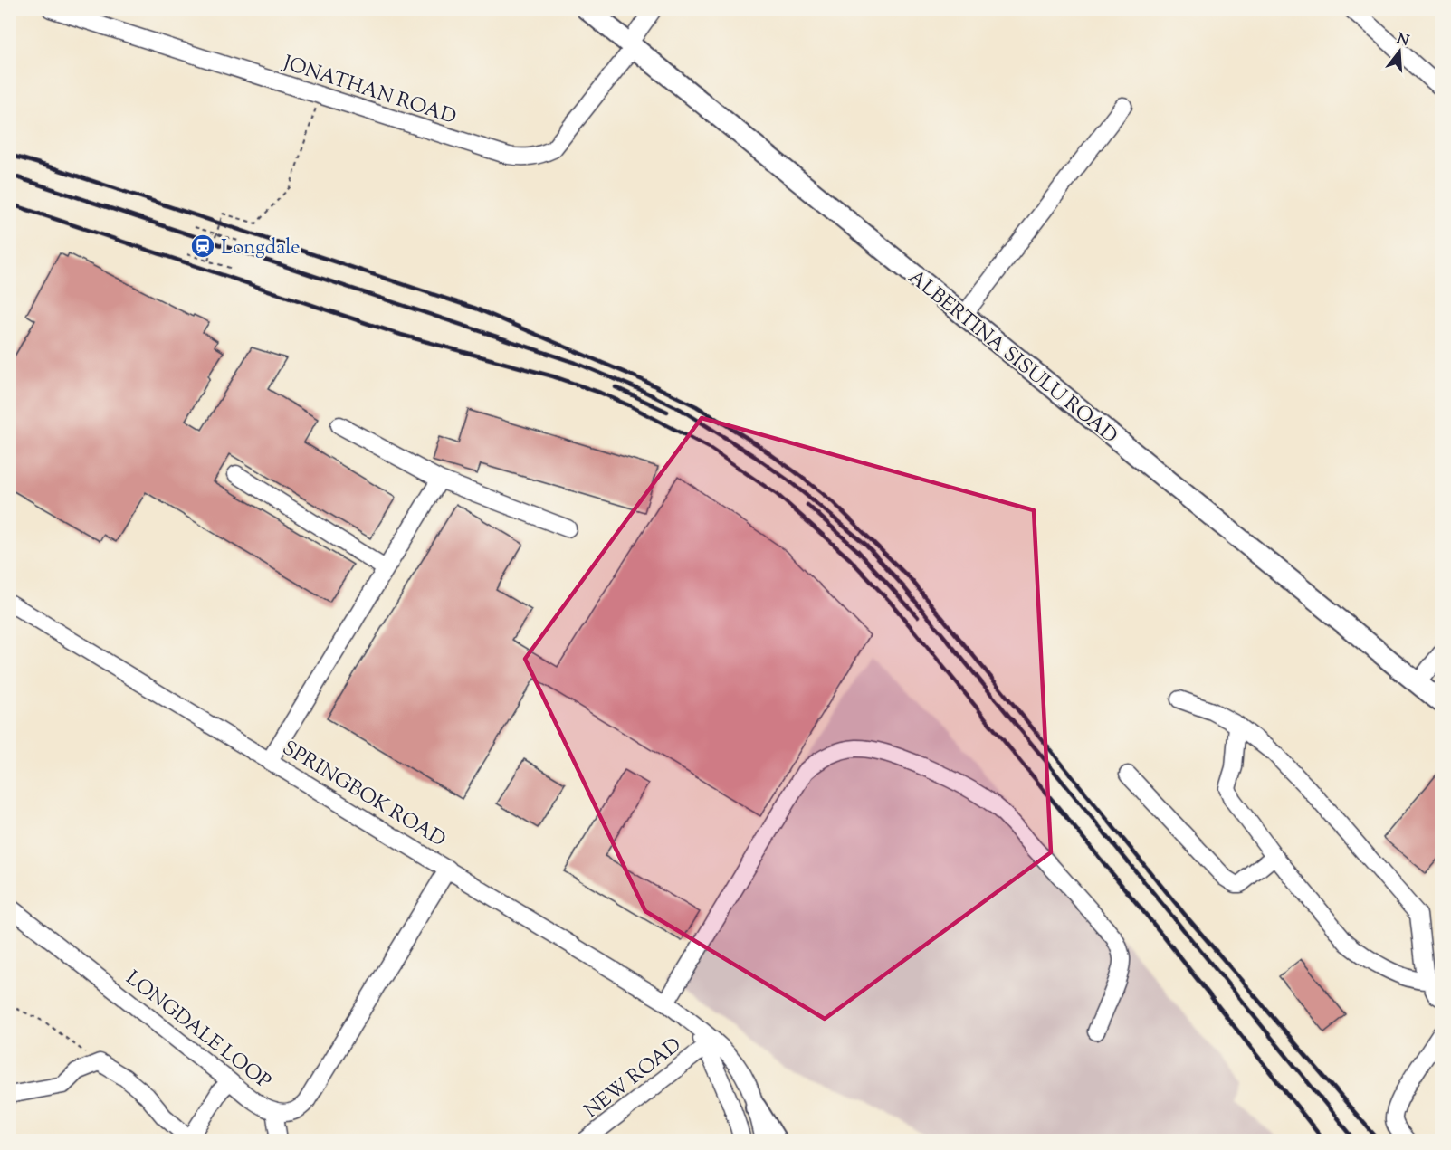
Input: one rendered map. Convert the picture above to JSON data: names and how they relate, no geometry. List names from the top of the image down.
{
  "streets": {
    "main road": ["ALBERTINA SISULU ROAD"],
    "street": [
      "JONATHAN ROAD",
      "SPRINGBOK ROAD",
      "LONGDALE LOOP",
      "NEW ROAD"
    ]
  },
  "crossings": [
    ["JONATHAN ROAD", "ALBERTINA SISULU ROAD"],
    ["SPRINGBOK ROAD", "LONGDALE LOOP"],
    ["SPRINGBOK ROAD", "NEW ROAD"]
  ],
  "places": {
    "station": ["Longdale"]
  },
  "north": "top"
}
